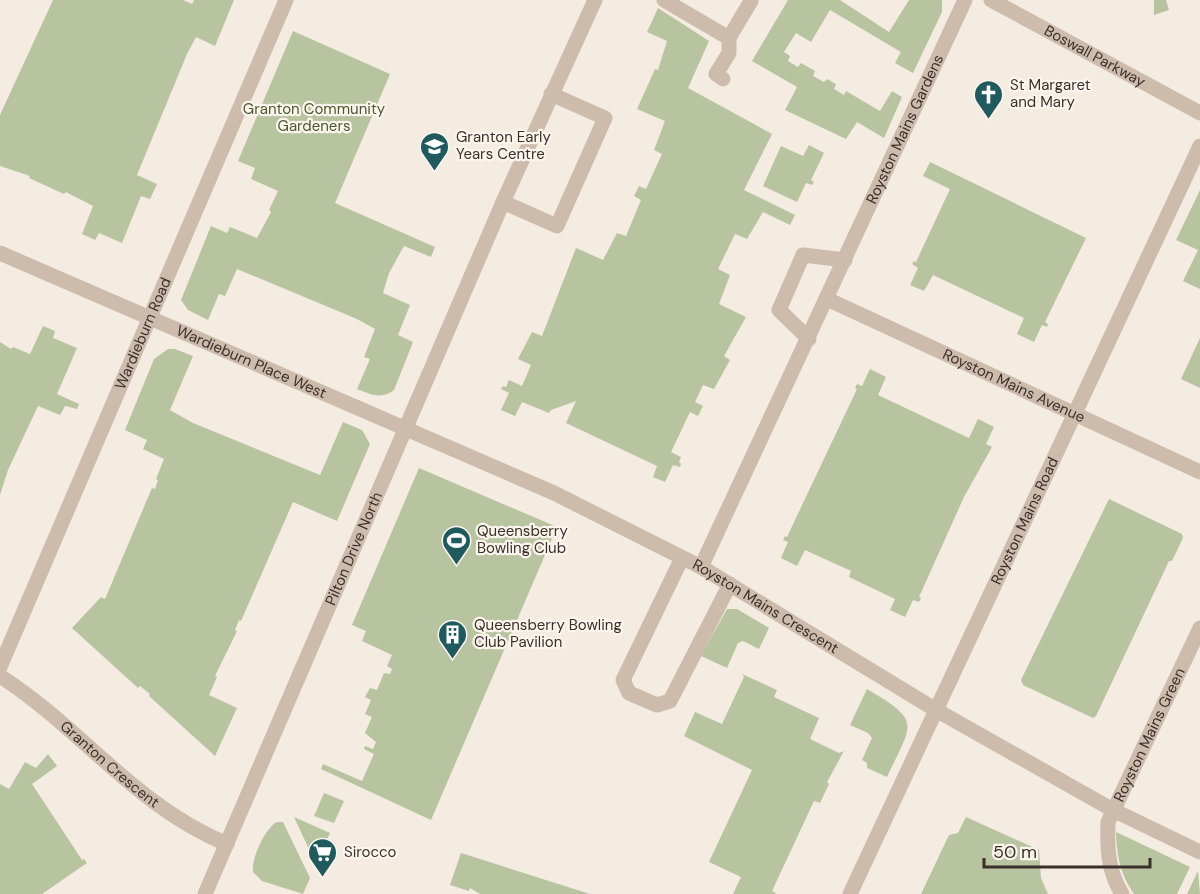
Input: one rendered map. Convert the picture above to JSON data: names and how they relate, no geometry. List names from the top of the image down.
{
  "streets": {
    "street": [
      "Boswall Parkway",
      "Royston Mains Gardens",
      "Wardieburn Road",
      "Wardieburn Place West",
      "Royston Mains Avenue",
      "Royston Mains Road",
      "Pilton Drive North",
      "Royston Mains Crescent",
      "Royston Mains Green",
      "Granton Crescent"
    ]
  },
  "crossings": [
    ["Royston Mains Gardens", "Royston Mains Avenue"],
    ["Royston Mains Gardens", "Royston Mains Crescent"],
    ["Wardieburn Road", "Wardieburn Place West"],
    ["Wardieburn Place West", "Pilton Drive North"],
    ["Wardieburn Place West", "Royston Mains Crescent"],
    ["Royston Mains Avenue", "Royston Mains Road"],
    ["Royston Mains Road", "Royston Mains Crescent"],
    ["Pilton Drive North", "Royston Mains Crescent"],
    ["Pilton Drive North", "Granton Crescent"],
    ["Royston Mains Crescent", "Royston Mains Green"]
  ],
  "parks": ["Granton Community Gardeners"],
  "places": {
    "church": ["St Margaret and Mary"],
    "school or university": ["Granton Early Years Centre"],
    "sports": ["Queensberry Bowling Club"],
    "building": ["Queensberry Bowling Club Pavilion"],
    "supermarket": ["Sirocco"]
  },
  "scale_bar": "50 m"
}
